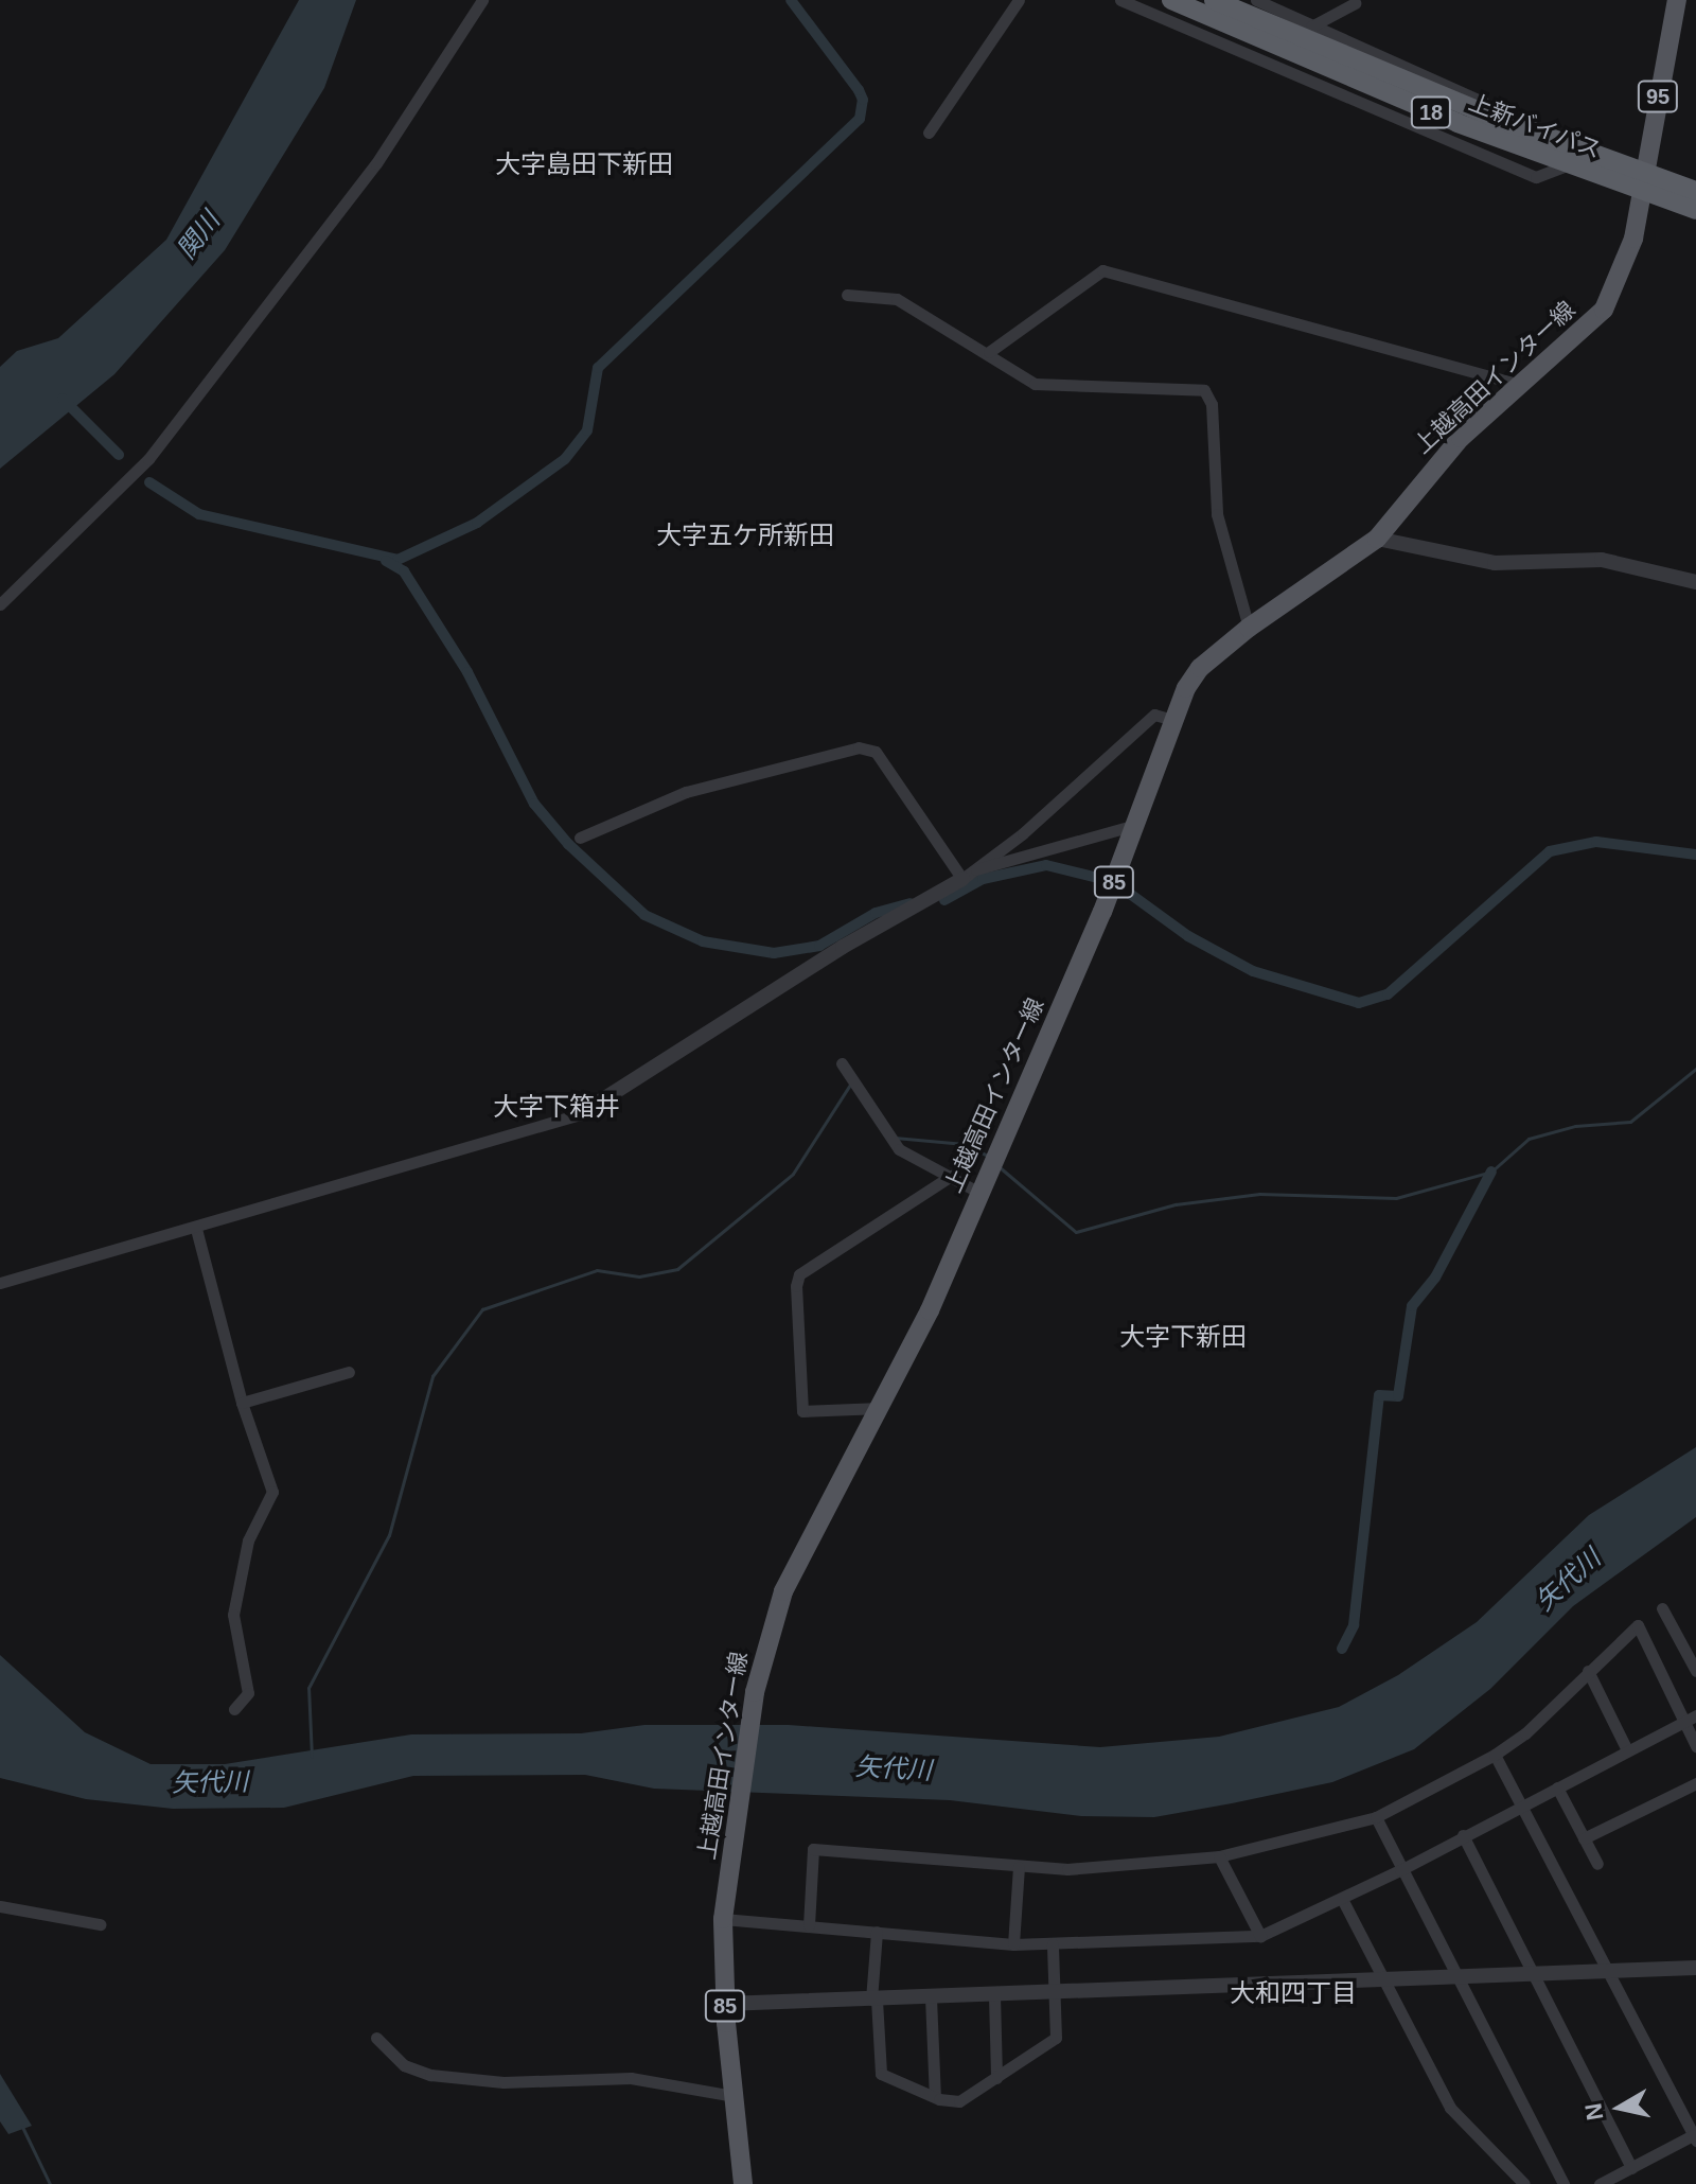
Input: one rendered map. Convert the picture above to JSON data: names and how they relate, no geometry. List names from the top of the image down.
{
  "streets": {
    "highway": ["18", "上新バイパス"],
    "main road": ["95", "上越高田インター線", "85"]
  },
  "crossings": [
    ["95", "上新バイパス"],
    ["95", "上越高田インター線"],
    ["上新バイパス", "上越高田インター線"]
  ],
  "districts": [
    "大字島田下新田",
    "大字五ケ所新田",
    "大字下箱井",
    "大字下新田",
    "大和四丁目"
  ],
  "water": ["関川", "矢代川"],
  "north": "left"
}
